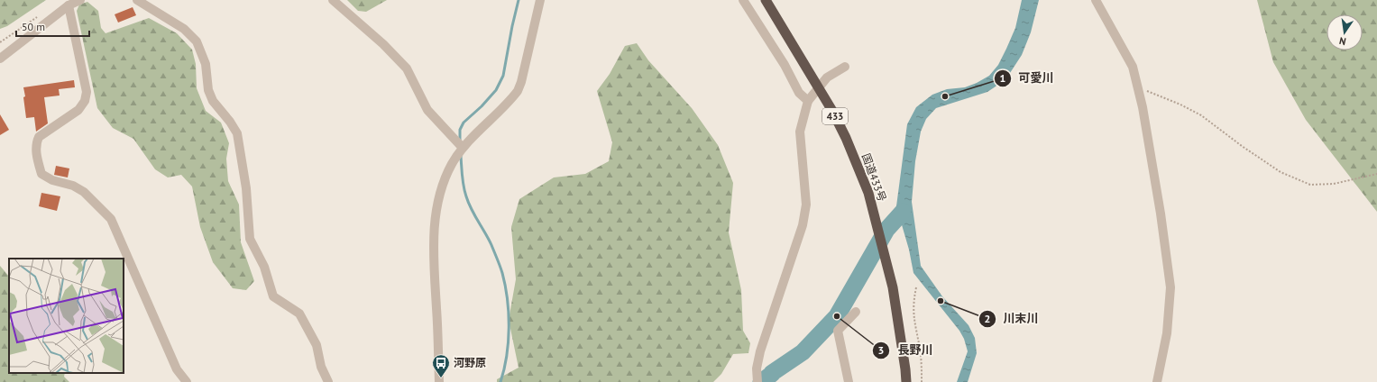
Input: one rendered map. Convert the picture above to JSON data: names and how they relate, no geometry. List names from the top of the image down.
{
  "streets": {
    "highway": ["433", "国道433号"]
  },
  "places": {
    "other": ["可愛川", "川末川", "長野川"],
    "bus stop": ["河野原"]
  },
  "scale_bar": "50 m",
  "north": "bottom"
}
